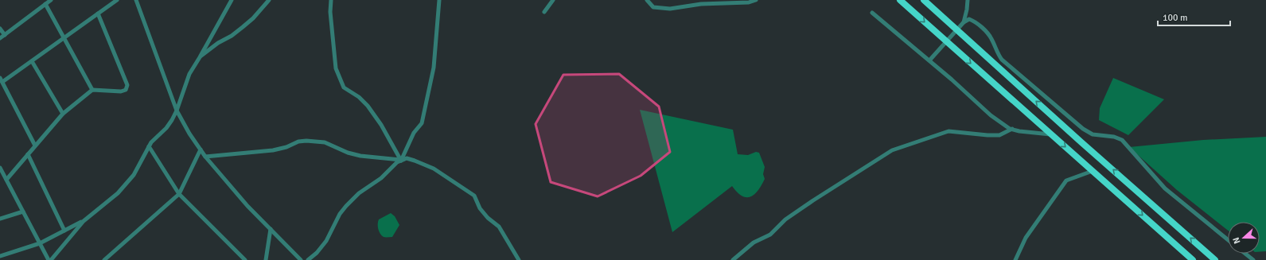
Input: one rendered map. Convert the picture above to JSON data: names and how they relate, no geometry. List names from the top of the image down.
{
  "scale_bar": "100 m",
  "north": "left"
}
